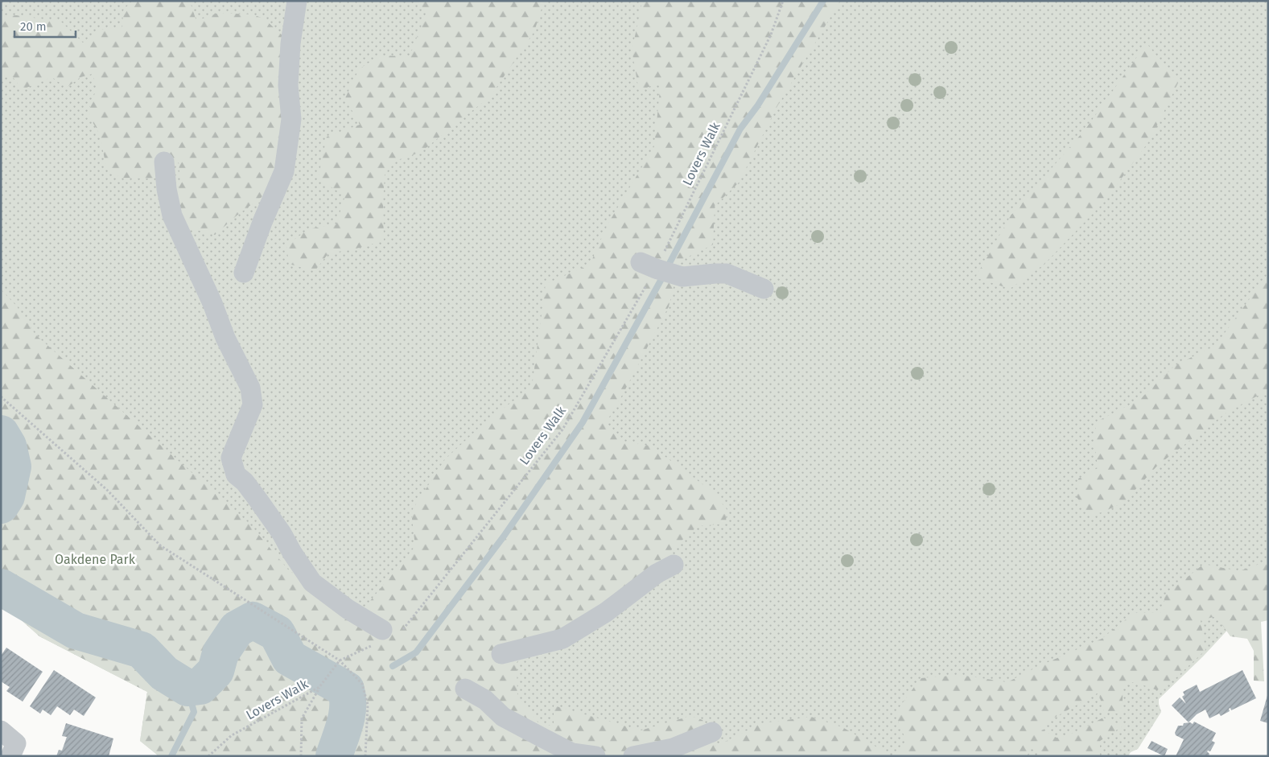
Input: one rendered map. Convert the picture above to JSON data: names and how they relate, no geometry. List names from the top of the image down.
{
  "streets": {
    "path": ["Lovers Walk"]
  },
  "parks": ["Oakdene Park"],
  "scale_bar": "20 m"
}
